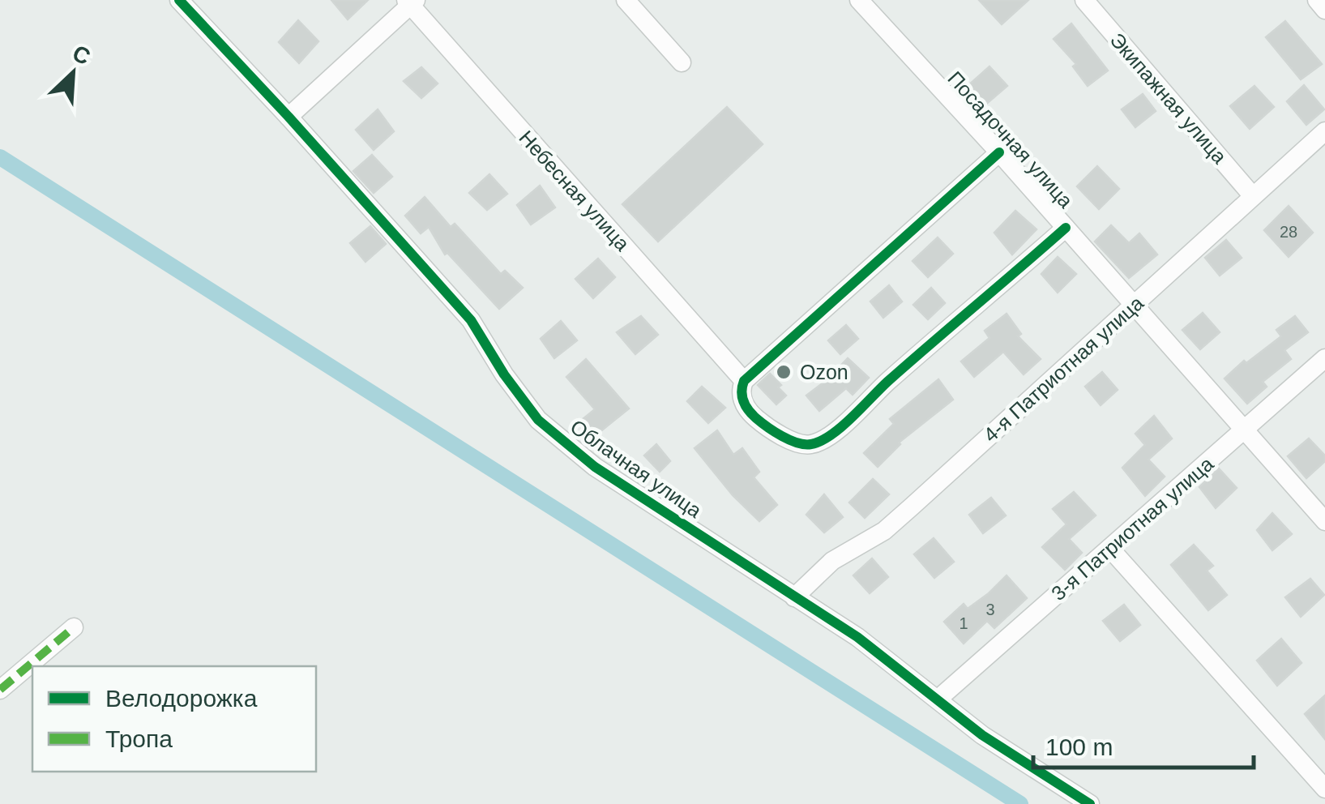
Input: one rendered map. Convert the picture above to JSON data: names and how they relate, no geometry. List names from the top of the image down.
{
  "streets": {
    "street": [
      "Экипажная улица",
      "Посадочная улица",
      "Небесная улица",
      "4-я Патриотная улица",
      "Облачная улица",
      "3-я Патриотная улица"
    ]
  },
  "crossings": [
    ["Экипажная улица", "4-я Патриотная улица"],
    ["Посадочная улица", "4-я Патриотная улица"],
    ["Посадочная улица", "3-я Патриотная улица"],
    ["4-я Патриотная улица", "Облачная улица"],
    ["Облачная улица", "3-я Патриотная улица"]
  ],
  "places": ["Ozon"],
  "house_numbers": ["28", "3", "1"],
  "legend": ["Велодорожка", "Тропа"],
  "scale_bar": "100 m",
  "north": "top right"
}
